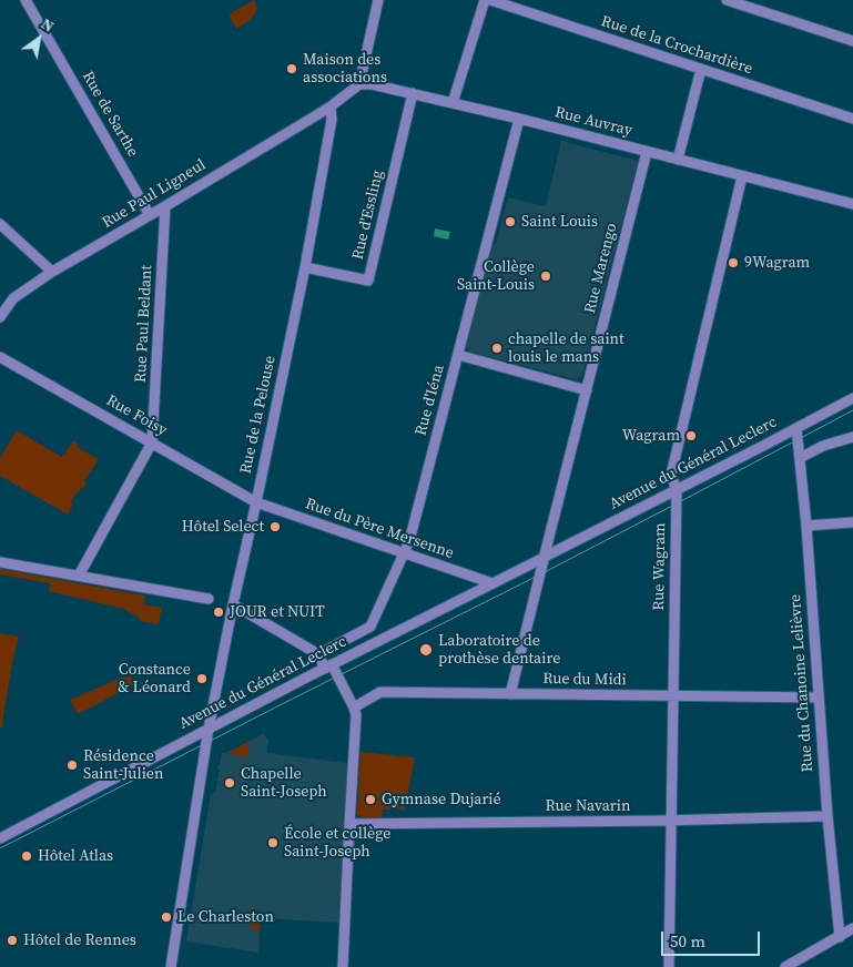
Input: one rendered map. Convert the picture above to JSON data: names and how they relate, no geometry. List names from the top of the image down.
{
  "streets": {
    "street": [
      "Rue de la Crochardière",
      "Rue de Sarthe",
      "Rue Auvray",
      "Rue Paul Ligneul",
      "Rue d'Essling",
      "Rue Marengo",
      "Rue Paul Beldant",
      "Rue d'Iéna",
      "Rue de la Pelouse",
      "Rue Foisy",
      "Avenue du Général Leclerc",
      "Rue du Père Mersenne",
      "Rue Wagram",
      "Rue du Midi",
      "Rue du Chanoine Lelièvre",
      "Rue Navarin"
    ]
  },
  "crossings": [
    ["Rue de Sarthe", "Rue Paul Ligneul"],
    ["Rue Auvray", "Rue d'Essling"],
    ["Rue Auvray", "Rue Marengo"],
    ["Rue Auvray", "Rue d'Iéna"],
    ["Rue Auvray", "Rue Wagram"],
    ["Rue Paul Ligneul", "Rue Paul Beldant"],
    ["Rue Paul Ligneul", "Rue de la Pelouse"],
    ["Rue d'Essling", "Rue de la Pelouse"],
    ["Rue Marengo", "Avenue du Général Leclerc"],
    ["Rue Marengo", "Rue du Midi"],
    ["Rue Paul Beldant", "Rue Foisy"],
    ["Rue d'Iéna", "Rue du Père Mersenne"],
    ["Rue de la Pelouse", "Rue Foisy"],
    ["Rue de la Pelouse", "Avenue du Général Leclerc"],
    ["Rue de la Pelouse", "Rue du Père Mersenne"],
    ["Rue Foisy", "Rue du Père Mersenne"],
    ["Avenue du Général Leclerc", "Rue du Père Mersenne"],
    ["Avenue du Général Leclerc", "Rue Wagram"],
    ["Avenue du Général Leclerc", "Rue du Chanoine Lelièvre"],
    ["Rue Wagram", "Rue du Midi"],
    ["Rue Wagram", "Rue Navarin"],
    ["Rue du Midi", "Rue du Chanoine Lelièvre"],
    ["Rue du Chanoine Lelièvre", "Rue Navarin"]
  ],
  "places": [
    "Maison des associations",
    "Saint Louis",
    "9Wagram",
    "Collège Saint-Louis",
    "chapelle de saint louis le mans",
    "Wagram",
    "Hôtel Select",
    "JOUR et NUIT",
    "Laboratoire de prothèse dentaire",
    "Constance & Léonard",
    "Résidence Saint-Julien",
    "Chapelle Saint-Joseph",
    "Gymnase Dujarié",
    "École et collège Saint-Joseph",
    "Hôtel Atlas",
    "Le Charleston",
    "Hôtel de Rennes"
  ],
  "scale_bar": "50 m",
  "north": "top right"
}
